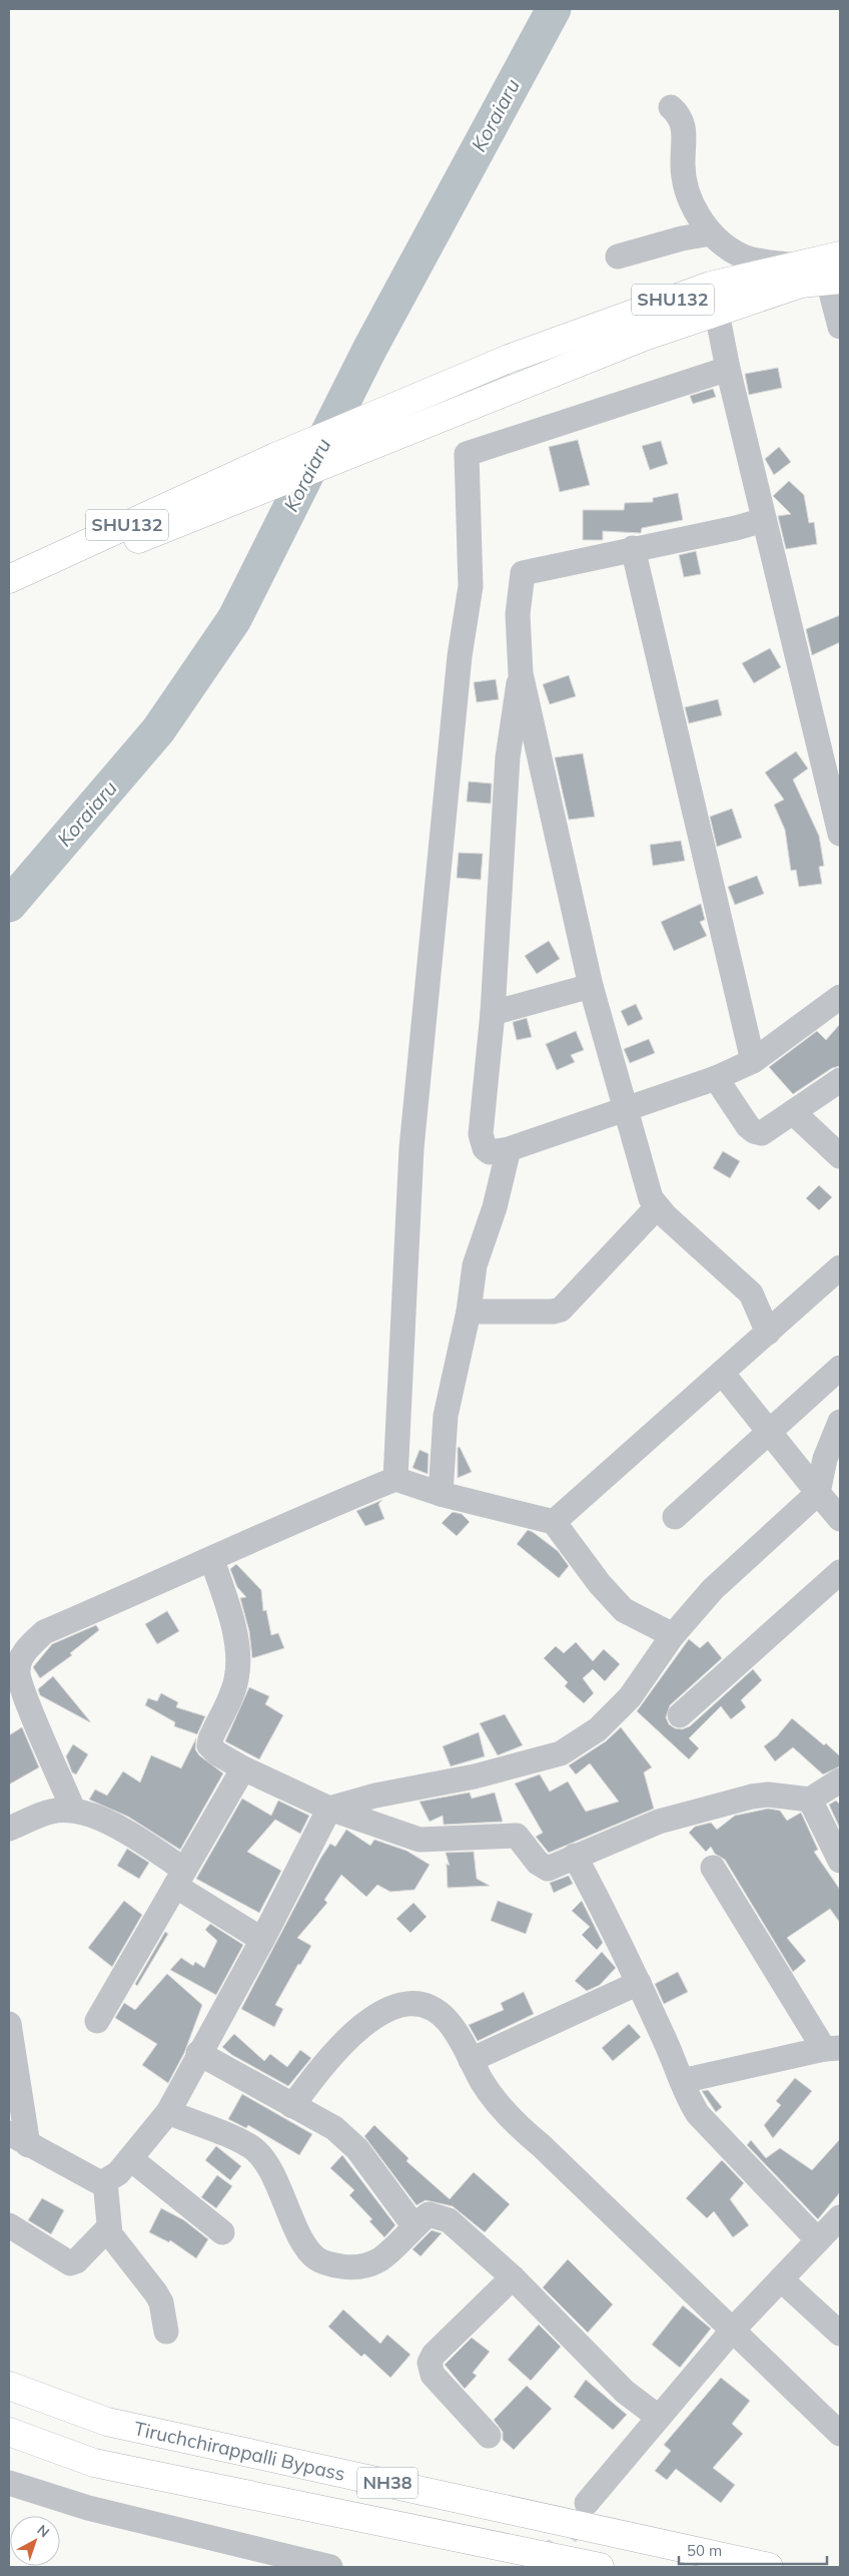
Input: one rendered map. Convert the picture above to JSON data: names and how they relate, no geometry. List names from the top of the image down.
{
  "streets": {
    "main road": ["SHU132", "Tiruchchirappalli Bypass", "NH38"]
  },
  "water": ["Koraiaru"],
  "scale_bar": "50 m",
  "north": "top right"
}
